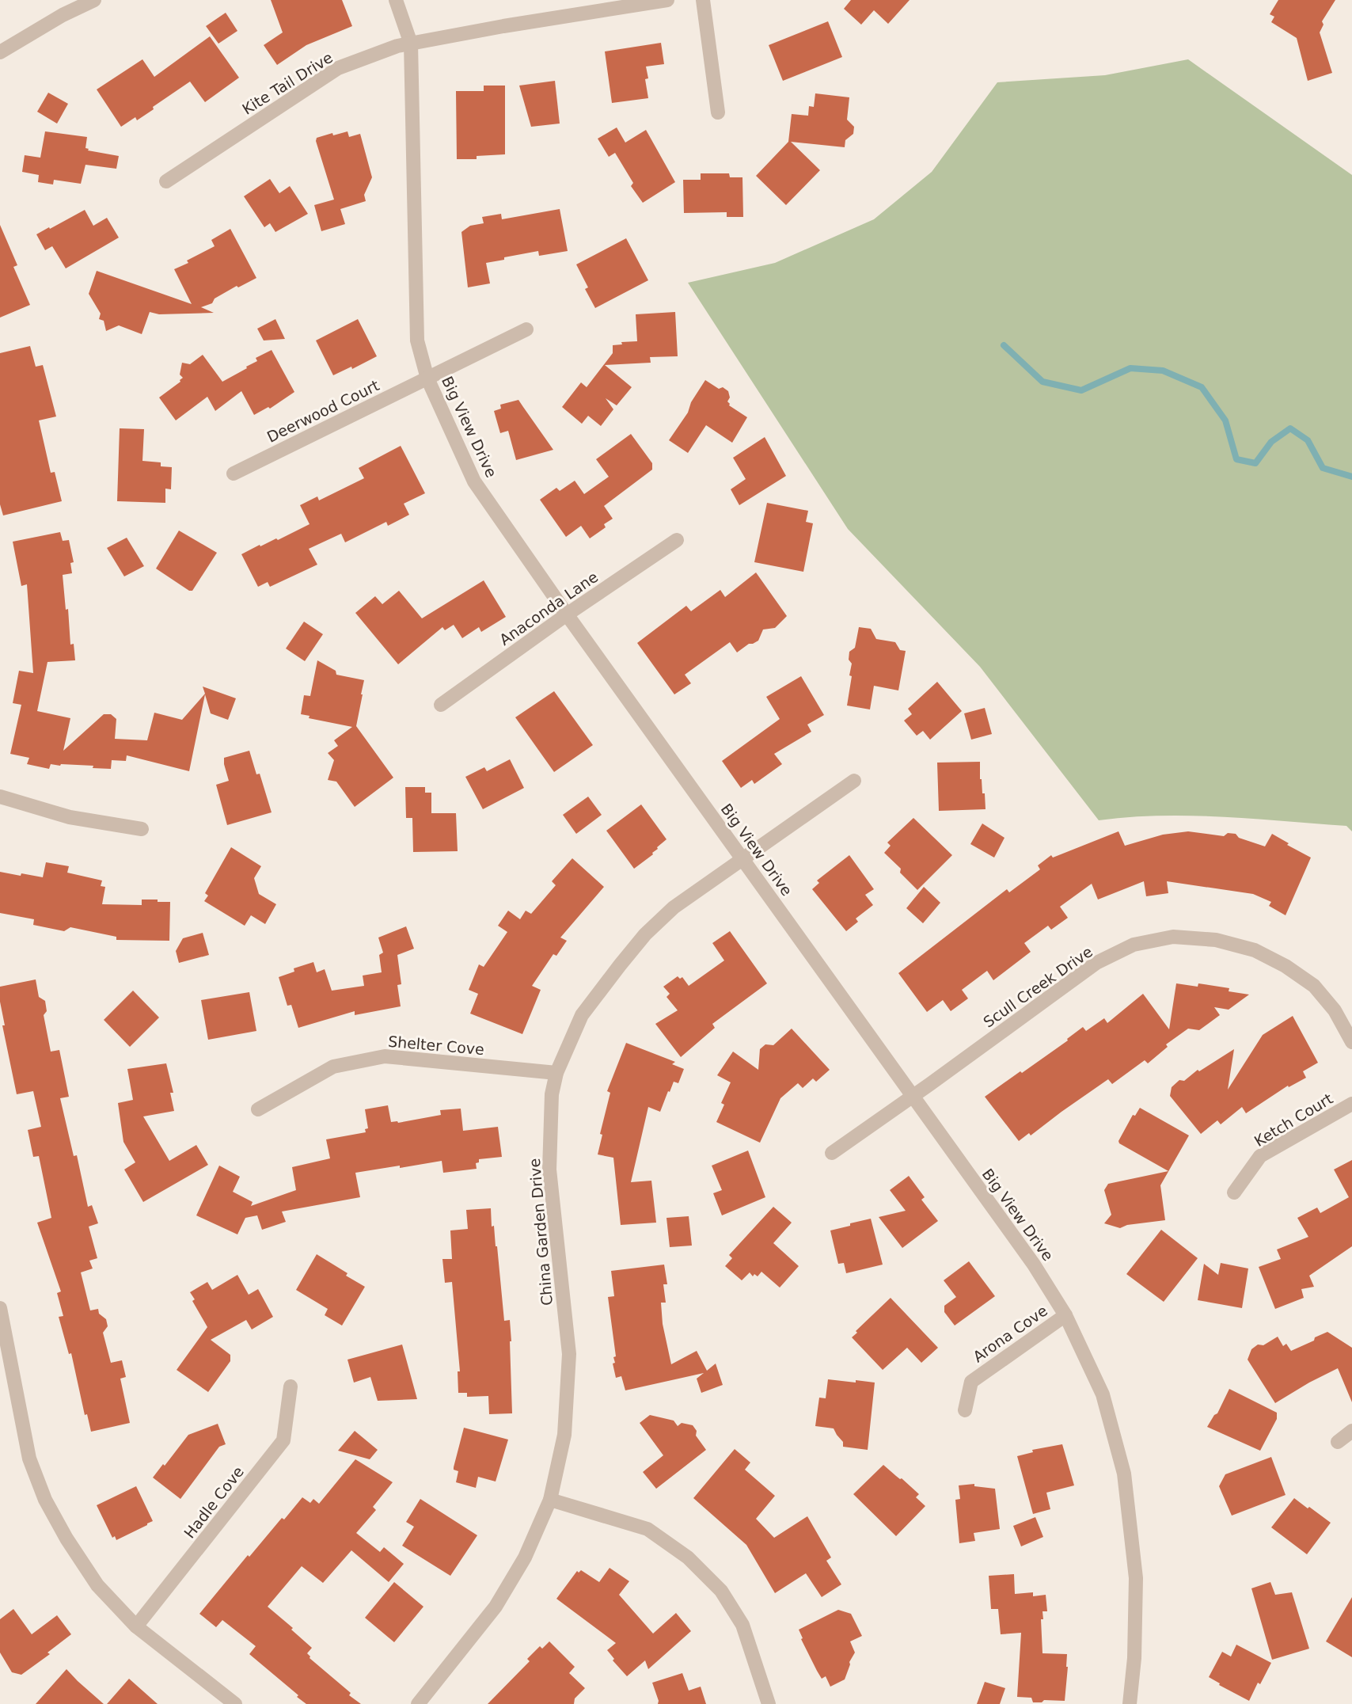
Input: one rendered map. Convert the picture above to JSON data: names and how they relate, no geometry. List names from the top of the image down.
{
  "streets": {
    "street": [
      "Kite Tail Drive",
      "Deerwood Court",
      "Big View Drive",
      "Anaconda Lane",
      "Scull Creek Drive",
      "Shelter Cove",
      "Ketch Court",
      "China Garden Drive",
      "Arona Cove",
      "Hadle Cove"
    ]
  },
  "crossings": [
    ["Kite Tail Drive", "Big View Drive"],
    ["Deerwood Court", "Big View Drive"],
    ["Big View Drive", "Anaconda Lane"],
    ["Big View Drive", "Scull Creek Drive"],
    ["Big View Drive", "China Garden Drive"],
    ["Big View Drive", "Arona Cove"],
    ["Shelter Cove", "China Garden Drive"]
  ]
}
